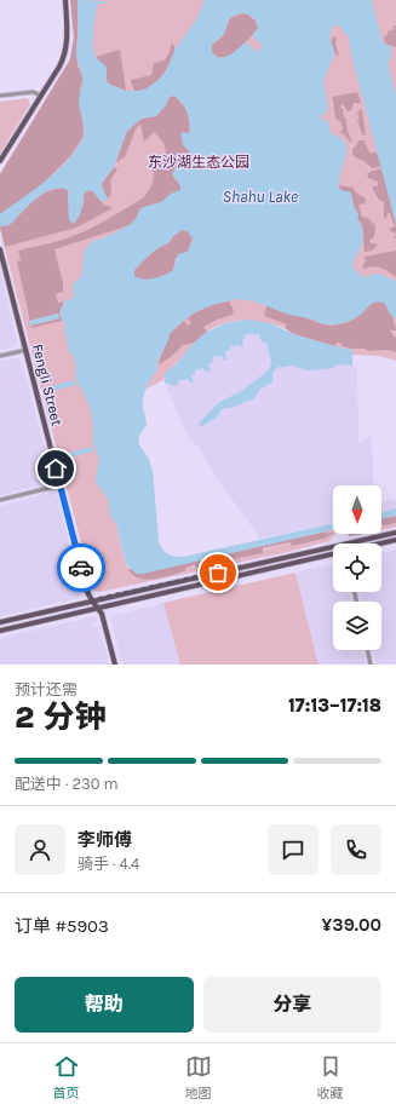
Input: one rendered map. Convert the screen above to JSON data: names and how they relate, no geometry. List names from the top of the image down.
{
  "streets": {
    "main road": ["Fengli Street"]
  },
  "water": ["Shahu Lake"],
  "parks": ["东沙湖生态公园"],
  "north": "bottom",
  "page": {
    "heading": ["2 分钟", "预计还需", "17:13–17:18"],
    "panel": [
      "李师傅",
      "骑手 · 4.4",
      "订单 #5903",
      "¥39.00"
    ],
    "bar": "配送中 · 230 m",
    "buttons": ["帮助", "分享"],
    "tabs": ["首页", "地图", "收藏"]
  }
}
